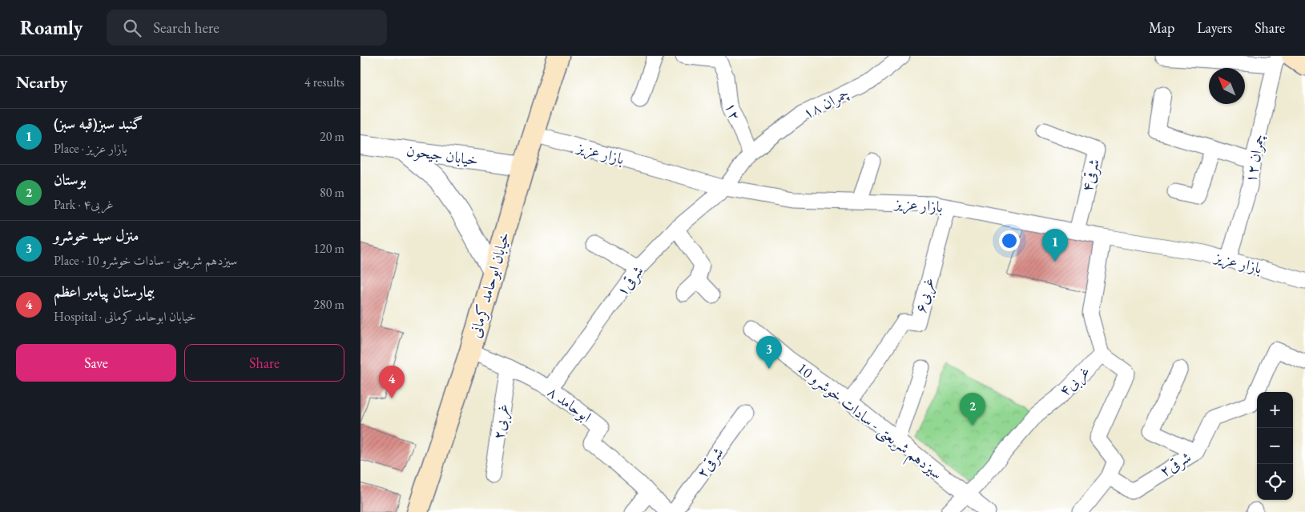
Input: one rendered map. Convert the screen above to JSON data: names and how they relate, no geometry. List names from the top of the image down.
{
  "streets": {
    "main road": ["خیابان ابوحامد کرمانی"],
    "street": [
      "چمران ۱۸",
      "۱۲",
      "بازار عزیز",
      "خیابان جیحون",
      "چمران ۱۲",
      "شرقی۴",
      "شرقی۱",
      "غربی۶",
      "غربی۴",
      "ابوحامد ۸",
      "سیزدهم شریعتی - سادات خوشرو 10",
      "غربی۲",
      "شرقی۲"
    ]
  },
  "crossings": [
    ["چمران ۱۸", "۱۲"],
    ["بازار عزیز", "چمران ۱۲"],
    ["بازار عزیز", "شرقی۴"],
    ["بازار عزیز", "شرقی۱"],
    ["بازار عزیز", "خیابان ابوحامد کرمانی"],
    ["بازار عزیز", "غربی۶"],
    ["بازار عزیز", "غربی۴"],
    ["خیابان جیحون", "خیابان ابوحامد کرمانی"],
    ["شرقی۱", "ابوحامد ۸"],
    ["خیابان ابوحامد کرمانی", "ابوحامد ۸"],
    ["غربی۶", "سیزدهم شریعتی - سادات خوشرو 10"],
    ["غربی۴", "سیزدهم شریعتی - سادات خوشرو 10"],
    ["ابوحامد ۸", "غربی۲"]
  ],
  "north": "top left",
  "page": {
    "header": "Roamly",
    "search": "Search here",
    "nav": ["Map", "Layers", "Share"],
    "heading": ["Nearby", "4 results"],
    "list": [
      {
        "mark": "1",
        "name": "گنبد سبز(قبه سبز)",
        "note": "Place · بازار عزیز",
        "value": "20 m"
      },
      {
        "mark": "2",
        "name": "بوستان",
        "note": "Park · غربی۴",
        "value": "80 m"
      },
      {
        "mark": "3",
        "name": "منزل سید خوشرو",
        "note": "Place · سیزدهم شریعتی - سادات خوشرو 10",
        "value": "120 m"
      },
      {
        "mark": "4",
        "name": "بیمارستان پیامبر اعظم",
        "note": "Hospital · خیابان ابوحامد کرمانی",
        "value": "280 m"
      }
    ],
    "pins": [
      "1",
      "3",
      "4",
      "2"
    ],
    "buttons": ["Save", "Share"],
    "map_buttons": ["+", "−"]
  }
}
